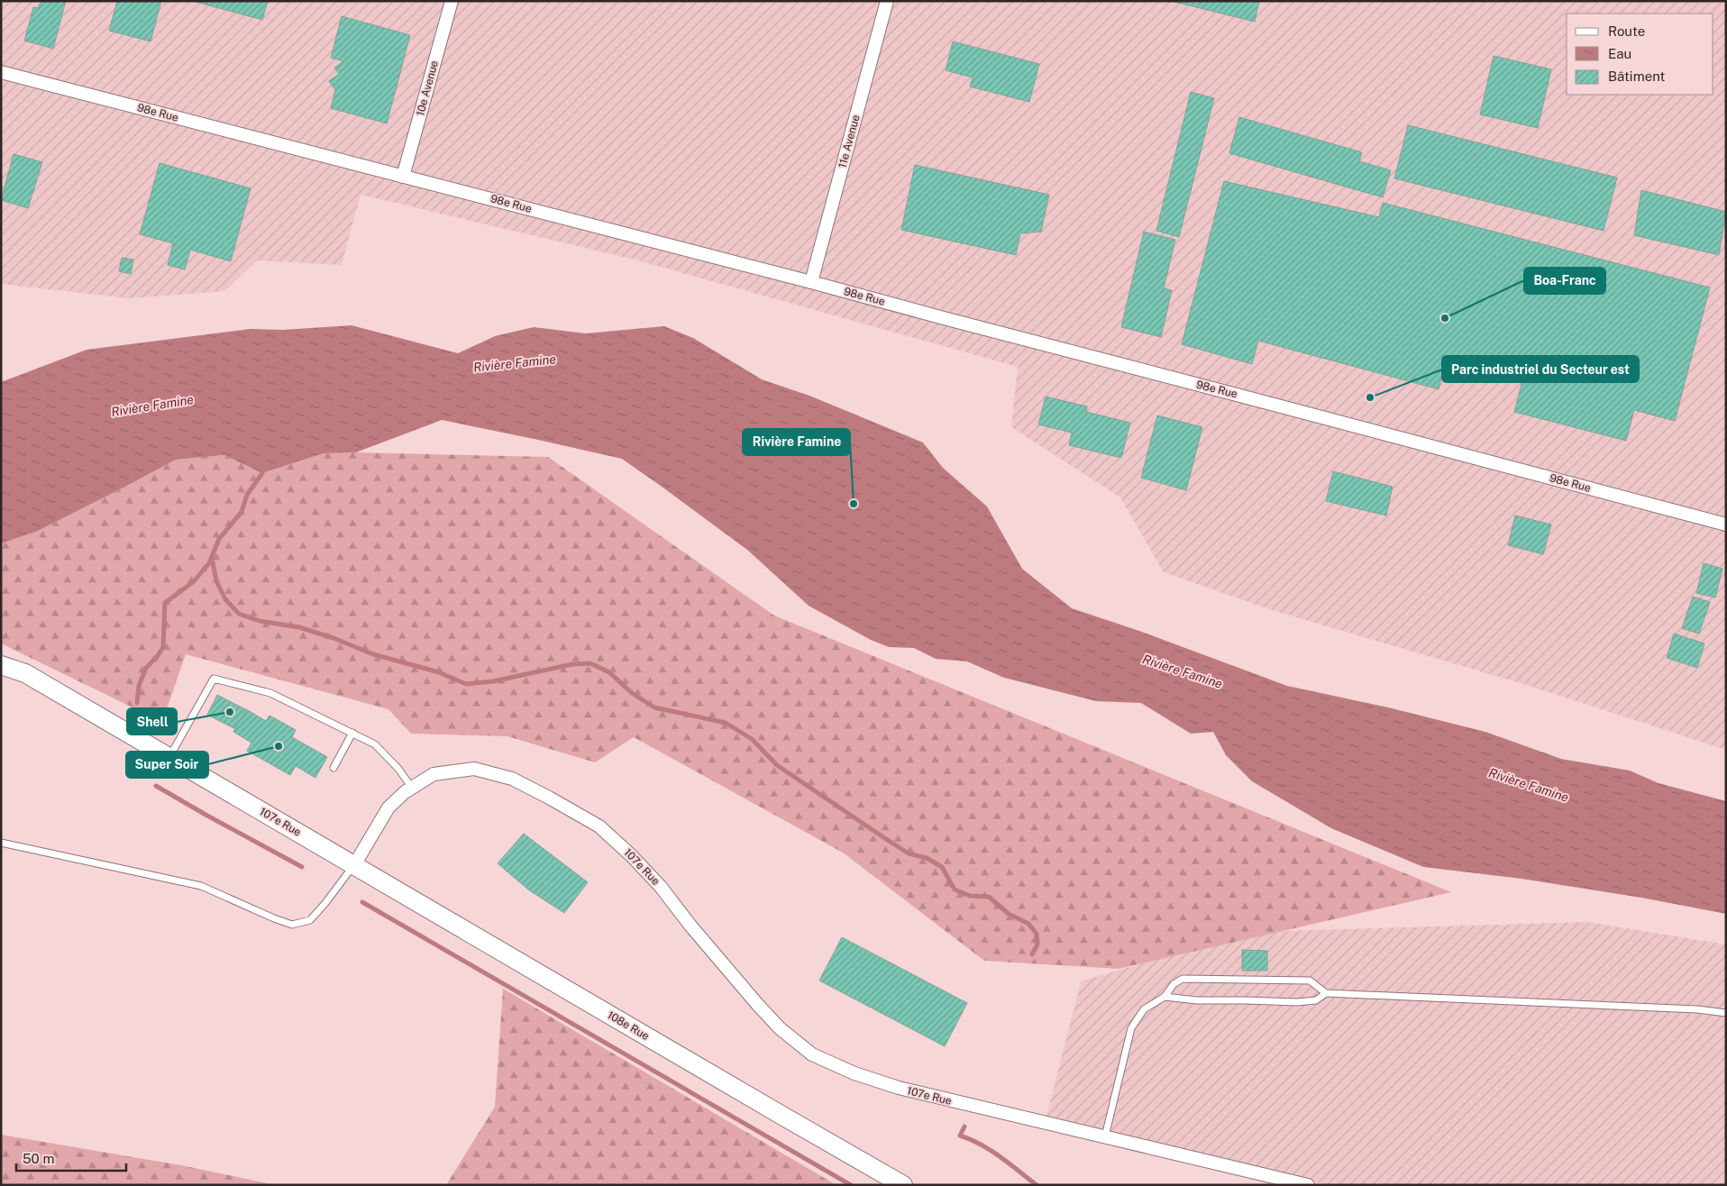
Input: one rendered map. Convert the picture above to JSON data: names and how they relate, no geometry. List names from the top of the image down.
{
  "streets": {
    "main road": ["107e Rue", "108e Rue"],
    "street": ["10e Avenue", "98e Rue", "11e Avenue"]
  },
  "crossings": [
    ["10e Avenue", "98e Rue"],
    ["98e Rue", "11e Avenue"],
    ["107e Rue", "108e Rue"]
  ],
  "water": ["Rivière Famine"],
  "places": [
    "Boa-Franc",
    "Parc industriel du Secteur est",
    "Rivière Famine",
    "Shell",
    "Super Soir"
  ],
  "legend": ["Route", "Eau", "Bâtiment"],
  "scale_bar": "50 m"
}
